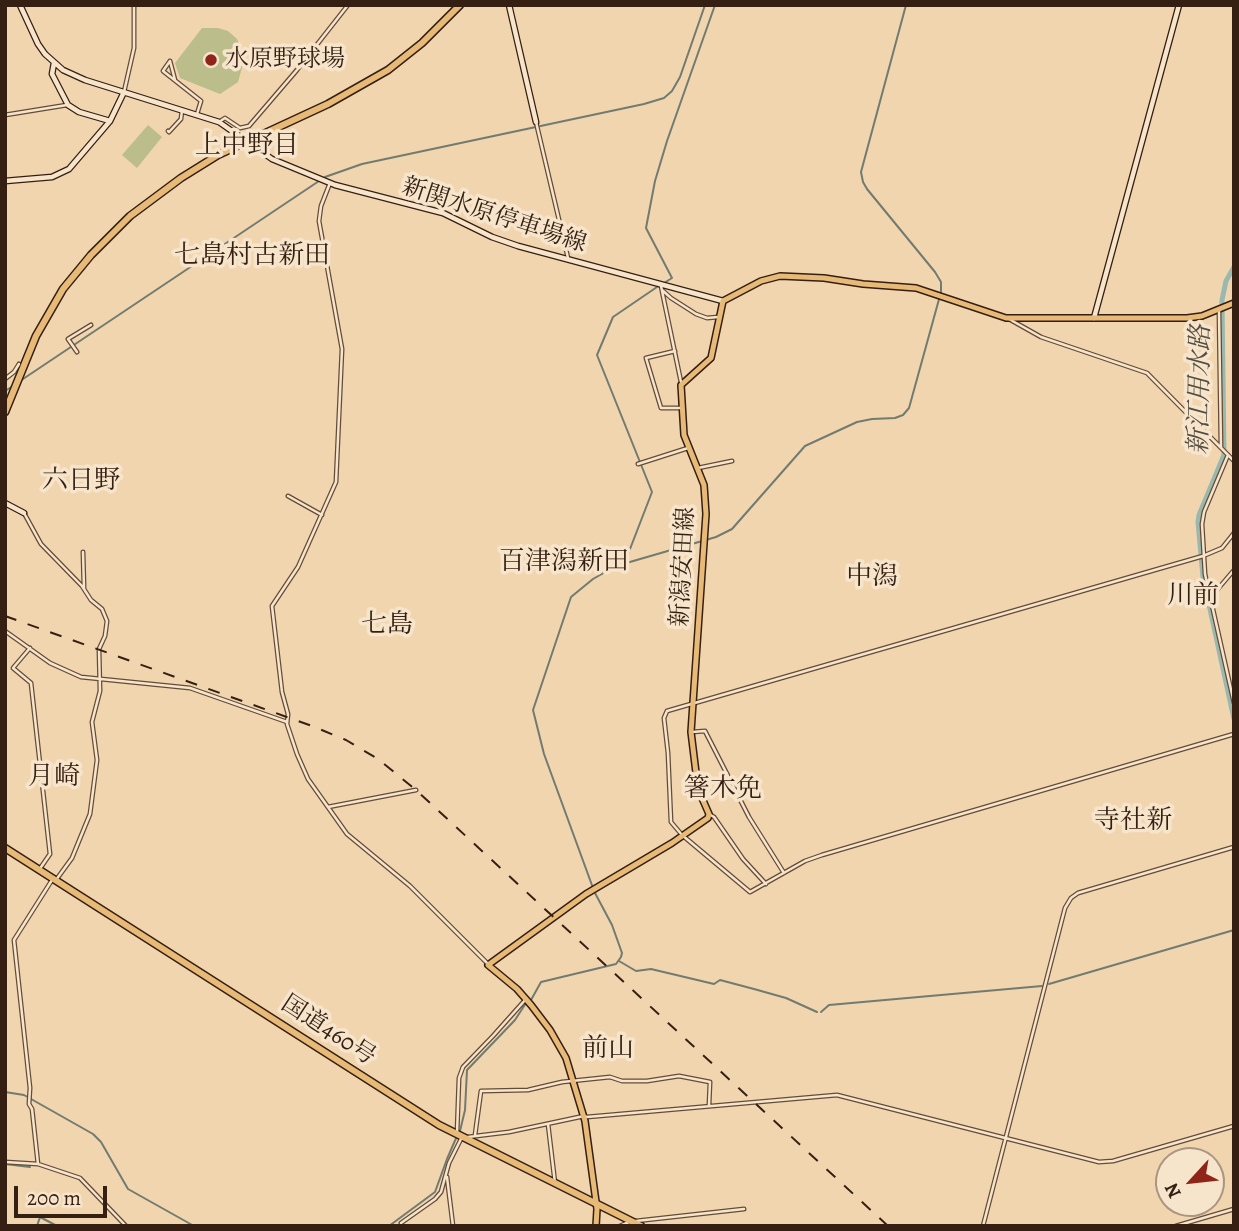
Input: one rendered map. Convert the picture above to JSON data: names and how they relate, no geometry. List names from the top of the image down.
{
  "streets": {
    "highway": ["国道460号"],
    "main road": ["新関水原停車場線", "新潟安田線"]
  },
  "districts": [
    "上中野目",
    "七島村古新田",
    "六日野",
    "百津潟新田",
    "中潟",
    "川前",
    "七島",
    "月崎",
    "箸木免",
    "寺社新",
    "前山"
  ],
  "water": ["新江用水路"],
  "places": ["水原野球場"],
  "scale_bar": "200 m",
  "north": "bottom left"
}
